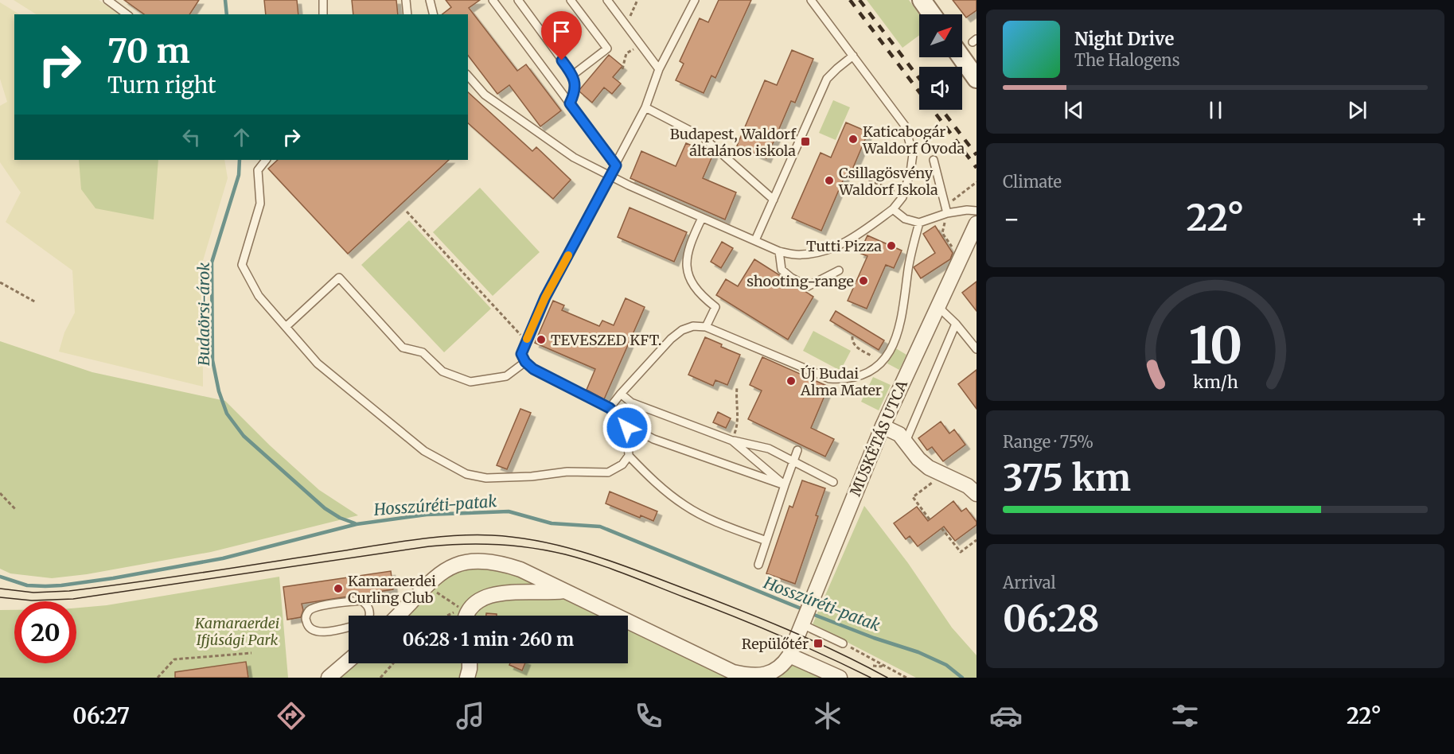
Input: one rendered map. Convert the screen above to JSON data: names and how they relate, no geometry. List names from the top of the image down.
{
  "streets": {
    "street": ["MUSKÉTÁS UTCA"]
  },
  "water": ["Budaörsi-árok", "Hosszúréti-patak"],
  "parks": ["Kamaraerdei Ifjúsági Park"],
  "places": {
    "other": [
      "Katicabogár Waldorf Óvoda",
      "Csillagösvény Waldorf Iskola",
      "Tutti Pizza",
      "shooting-range",
      "TEVESZED KFT.",
      "Új Budai Alma Mater",
      "Kamaraerdei Curling Club"
    ],
    "transit": ["Budapest, Waldorf általános iskola", "Repülőtér"]
  },
  "north": "top right",
  "page": {
    "turn": ["70 m", "Turn right"],
    "song": ["Night Drive", "The Halogens"],
    "tile": [
      "Climate",
      ["Range · 75%", "375 km"],
      ["Arrival", "06:28"]
    ],
    "heat": ["−", "22°", "+"],
    "limit": "20",
    "trip": "06:28 · 1 min · 260 m",
    "tabs": ["06:27", "22°"],
    "gauge": ["10", "km/h"]
  }
}
